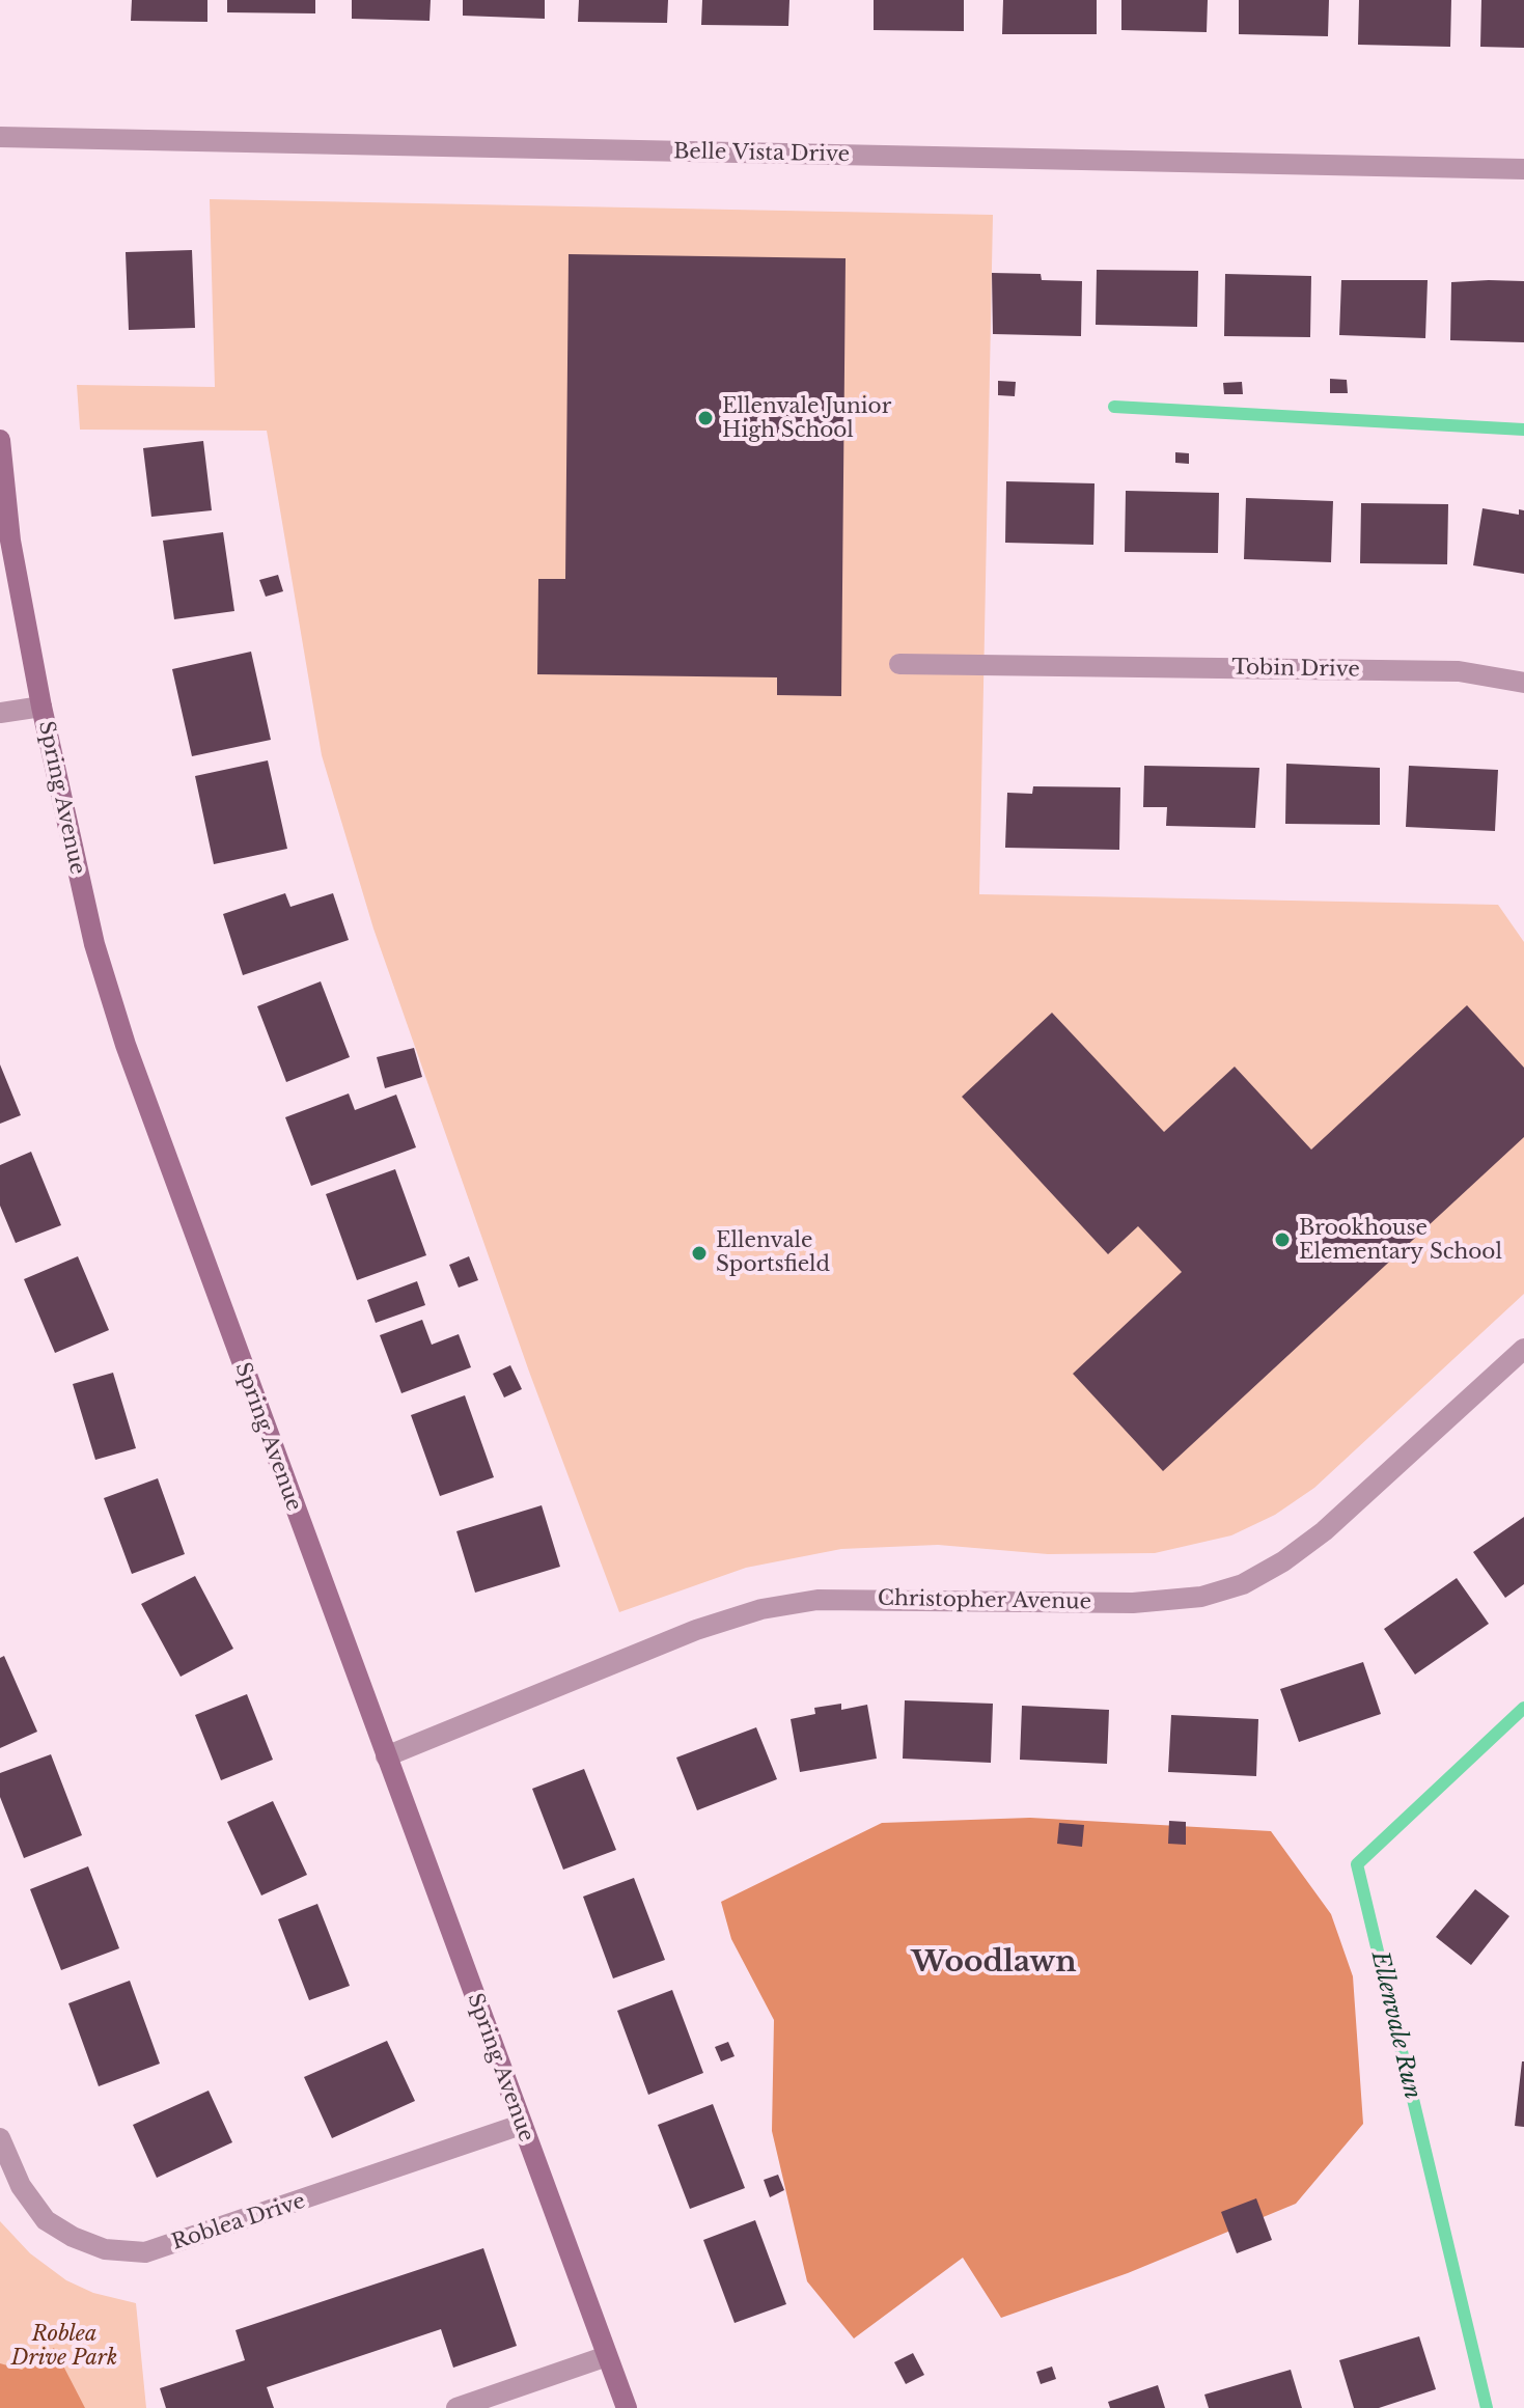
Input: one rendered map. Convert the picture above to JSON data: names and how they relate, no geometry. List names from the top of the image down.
{
  "streets": {
    "street": [
      "Belle Vista Drive",
      "Tobin Drive",
      "Spring Avenue",
      "Christopher Avenue",
      "Roblea Drive"
    ]
  },
  "crossings": [
    ["Spring Avenue", "Christopher Avenue"],
    ["Spring Avenue", "Roblea Drive"]
  ],
  "districts": ["Woodlawn"],
  "water": ["Ellenvale Run"],
  "parks": ["Roblea Drive Park"],
  "places": ["Ellenvale Junior High School", "Brookhouse Elementary School", "Ellenvale Sportsfield"]
}
